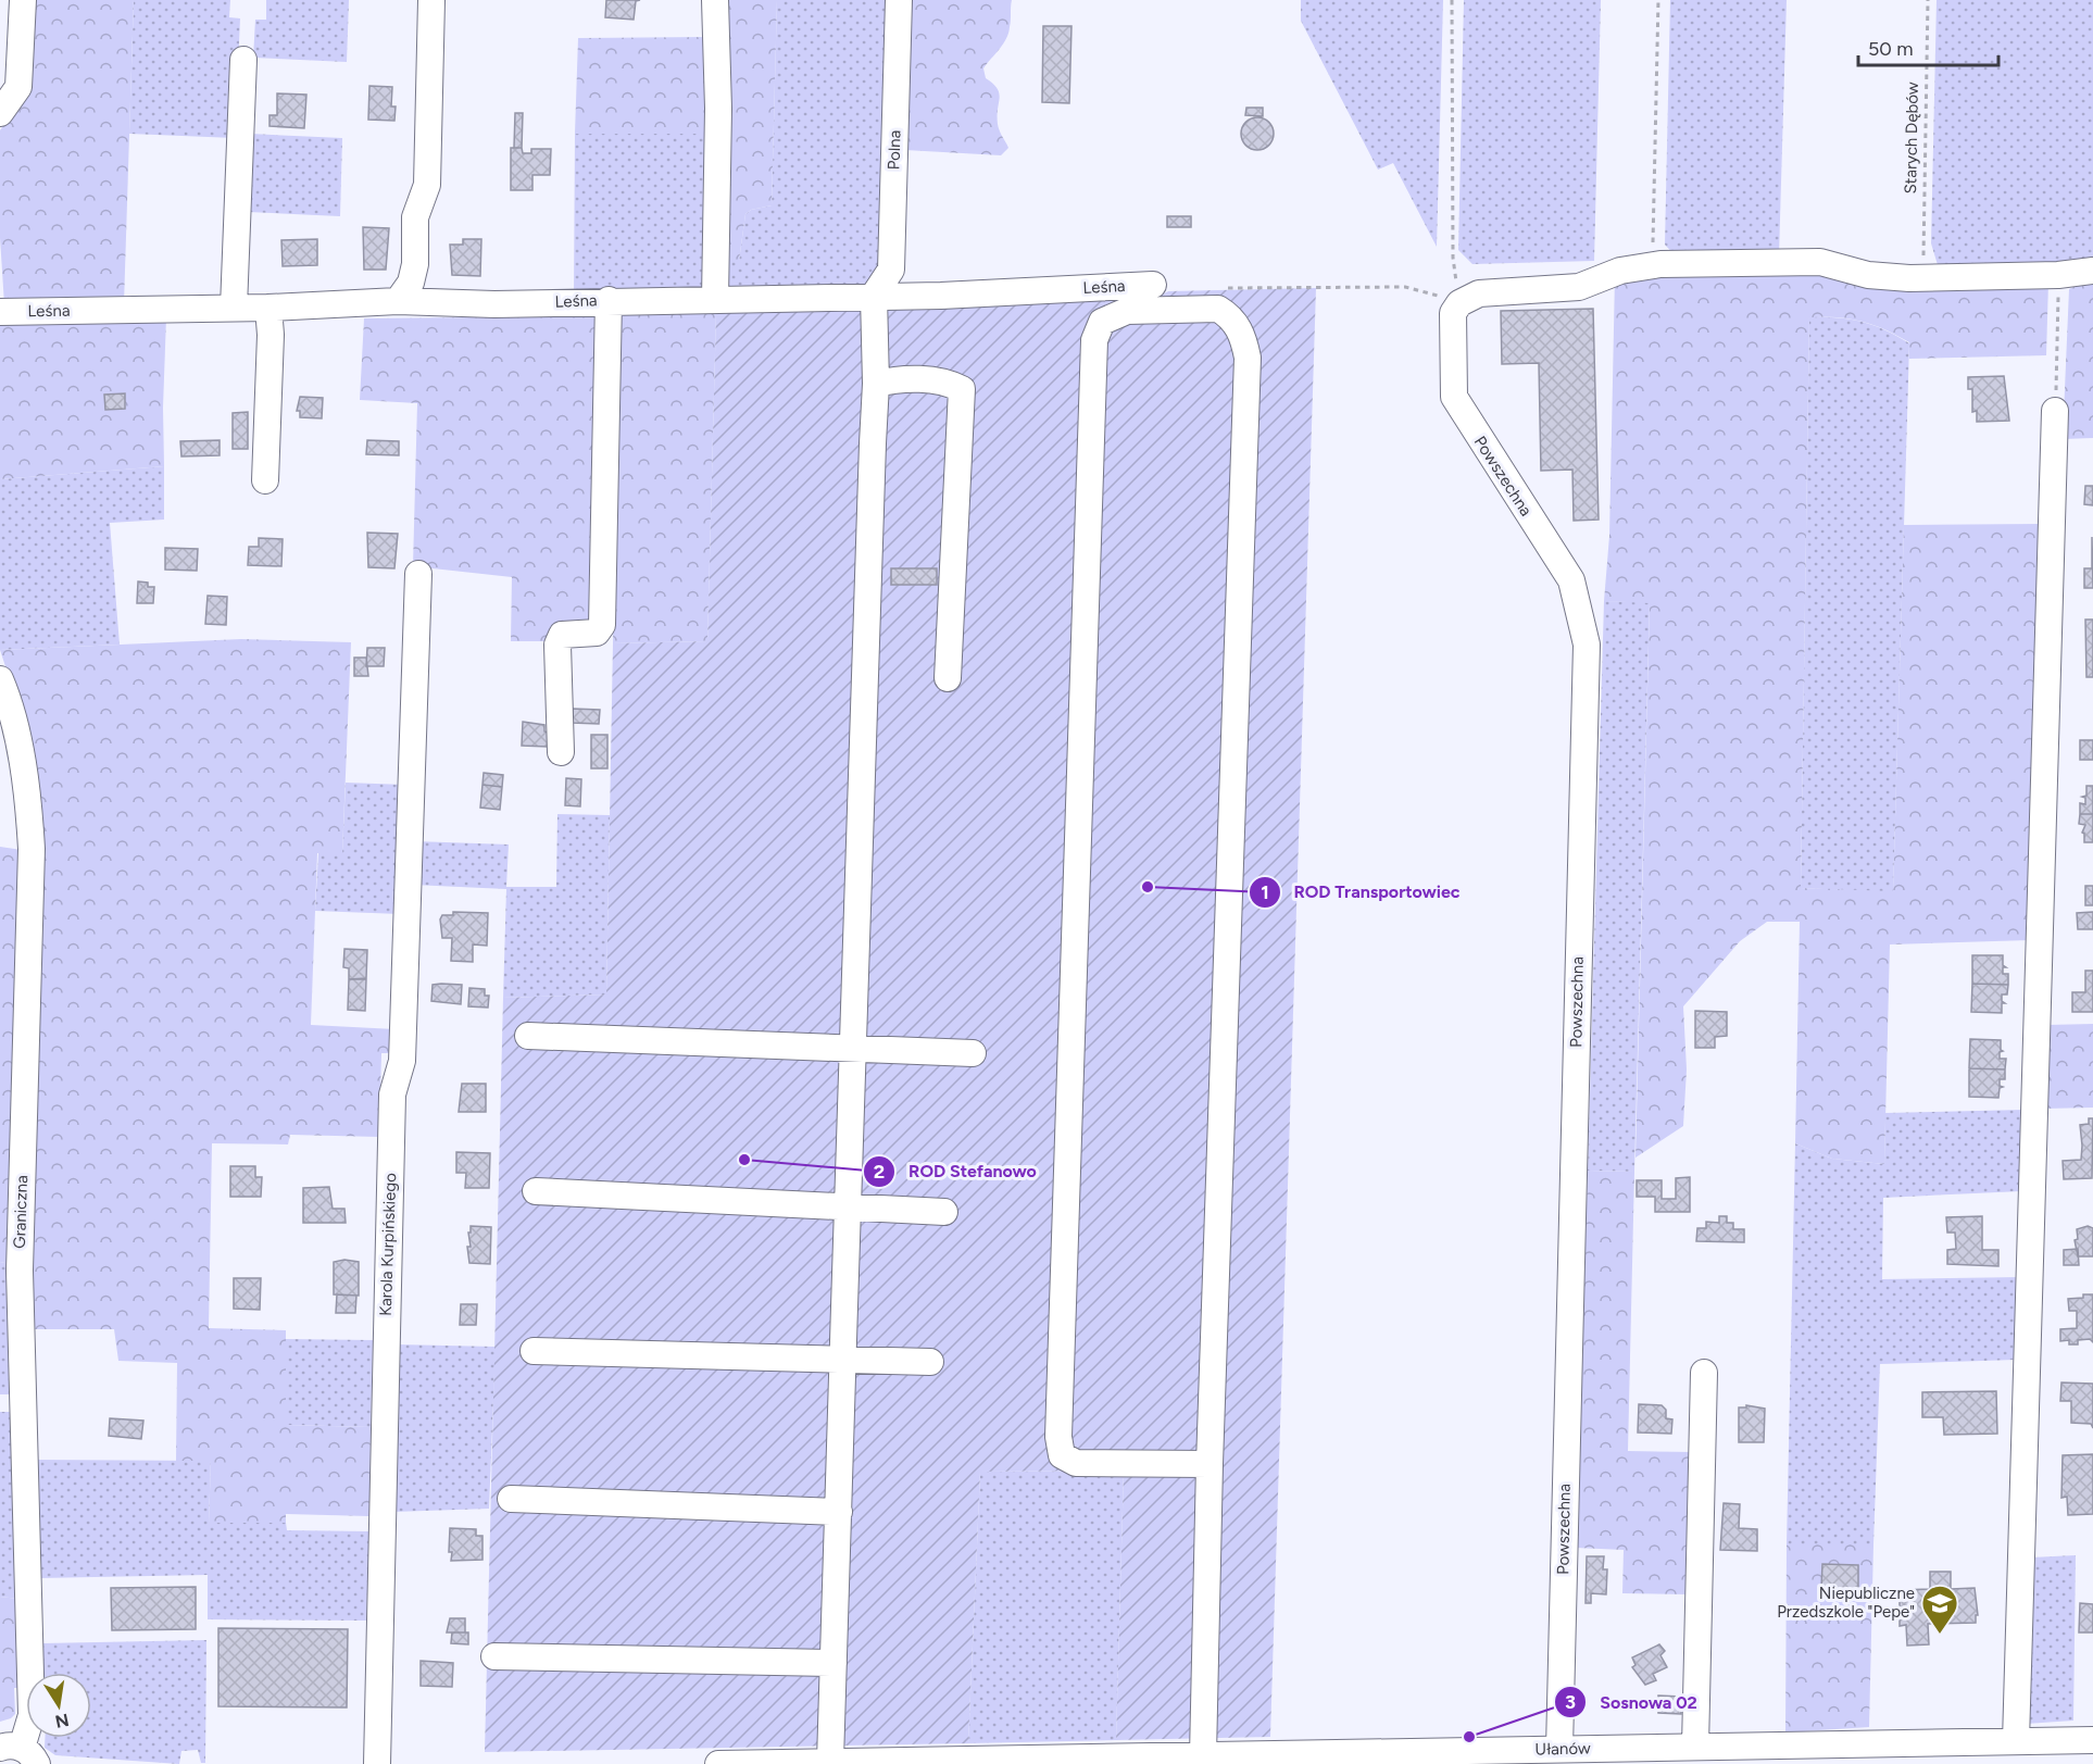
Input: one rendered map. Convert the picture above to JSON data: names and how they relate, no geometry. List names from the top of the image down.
{
  "streets": {
    "street": [
      "Polna",
      "Leśna",
      "Powszechna",
      "Graniczna",
      "Karola Kurpińskiego",
      "Ułanów"
    ],
    "path": ["Starych Dębów"]
  },
  "crossings": [
    ["Polna", "Leśna"],
    ["Powszechna", "Ułanów"]
  ],
  "places": {
    "other": ["ROD Transportowiec", "ROD Stefanowo", "Sosnowa 02"],
    "school or university": ["Niepubliczne Przedszkole \"Pepe\""]
  },
  "scale_bar": "50 m",
  "north": "bottom"
}
